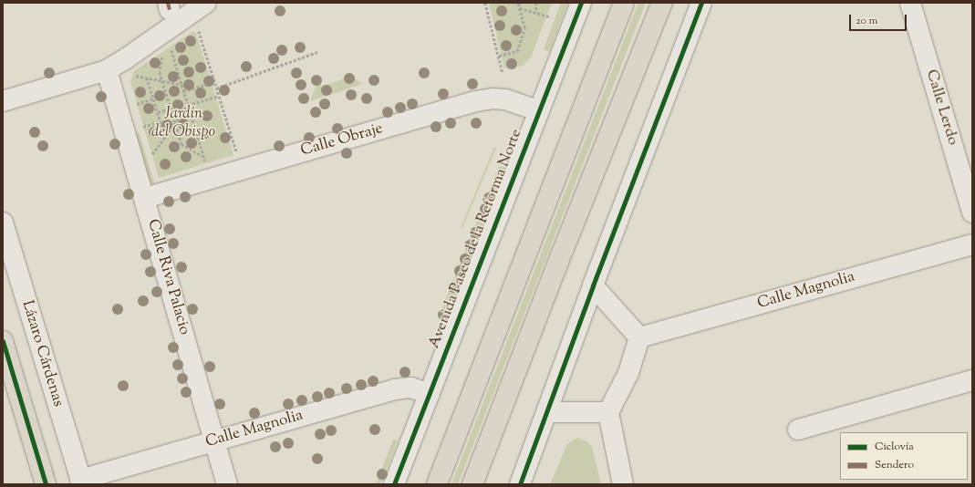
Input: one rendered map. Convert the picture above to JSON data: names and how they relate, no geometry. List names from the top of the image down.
{
  "streets": {
    "street": [
      "Calle Lerdo",
      "Calle Obraje",
      "Avenida Paseo de la Reforma Norte",
      "Calle Riva Palacio",
      "Calle Magnolia",
      "Lázaro Cárdenas"
    ]
  },
  "crossings": [
    ["Calle Obraje", "Avenida Paseo de la Reforma Norte"],
    ["Calle Obraje", "Calle Riva Palacio"],
    ["Avenida Paseo de la Reforma Norte", "Calle Magnolia"],
    ["Calle Riva Palacio", "Calle Magnolia"],
    ["Calle Magnolia", "Lázaro Cárdenas"]
  ],
  "parks": ["Jardín del Obispo"],
  "legend": ["Ciclovía", "Sendero"],
  "scale_bar": "20 m"
}
